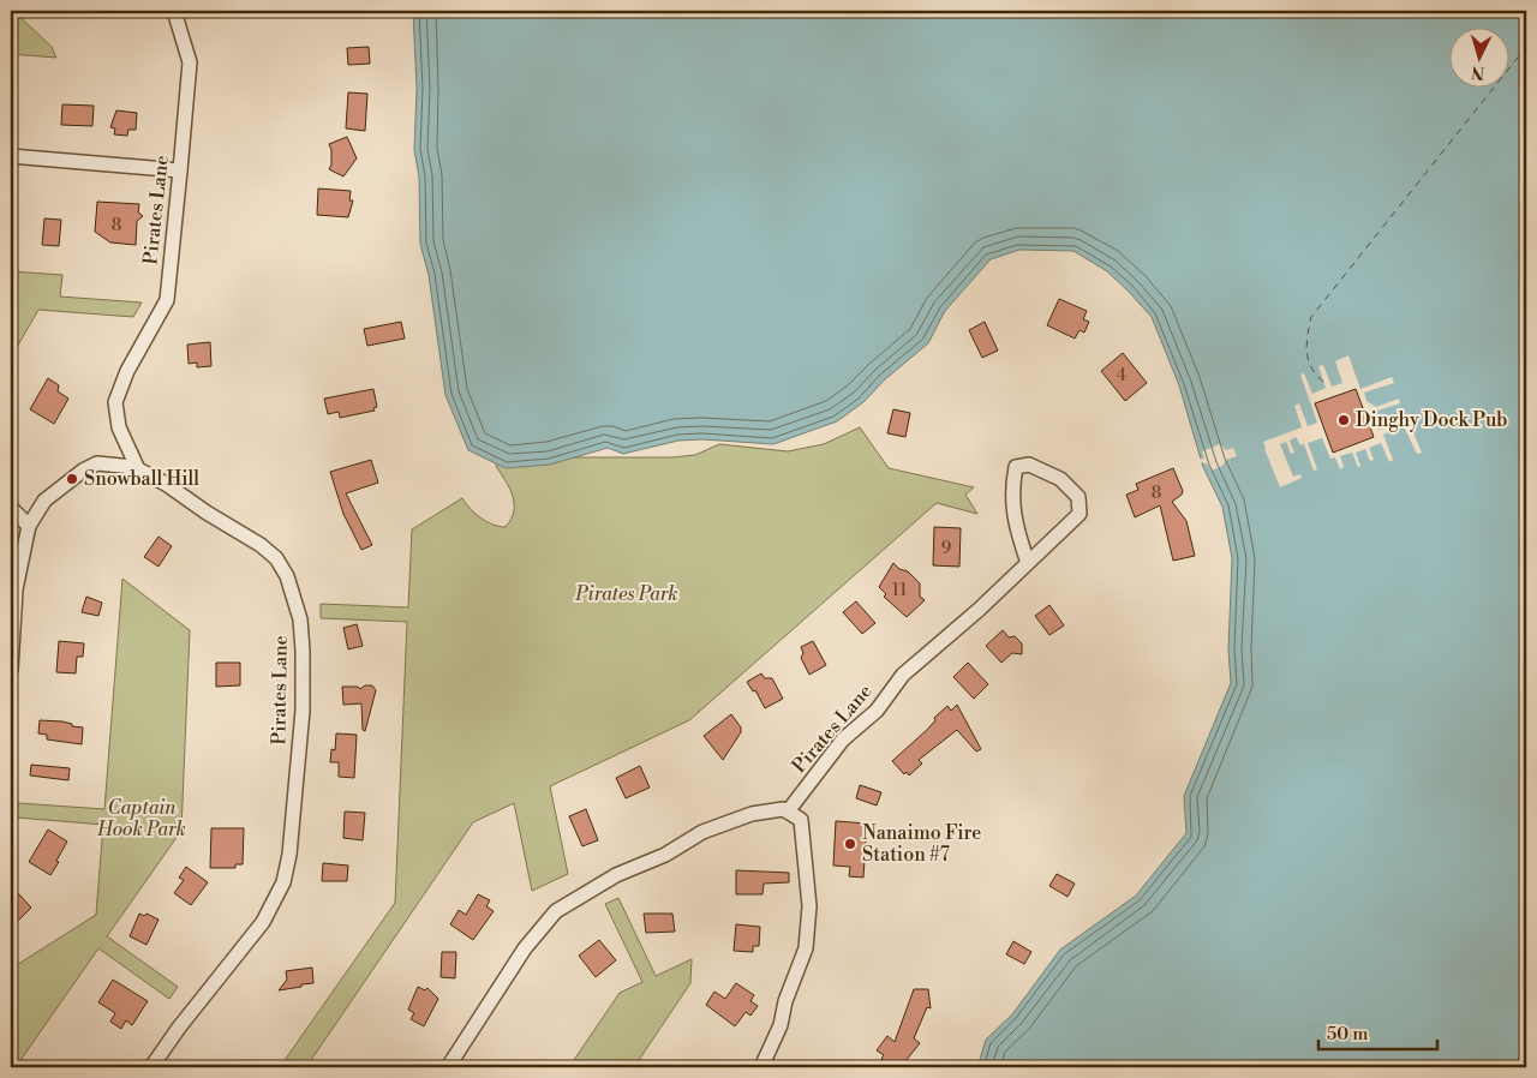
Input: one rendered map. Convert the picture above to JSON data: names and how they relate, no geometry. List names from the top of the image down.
{
  "streets": {
    "street": ["Pirates Lane"]
  },
  "parks": ["Pirates Park", "Captain Hook Park"],
  "places": ["Dinghy Dock Pub", "Snowball Hill", "Nanaimo Fire Station #7"],
  "house_numbers": [
    "8",
    "4",
    "8",
    "9",
    "11"
  ],
  "scale_bar": "50 m",
  "north": "bottom"
}
